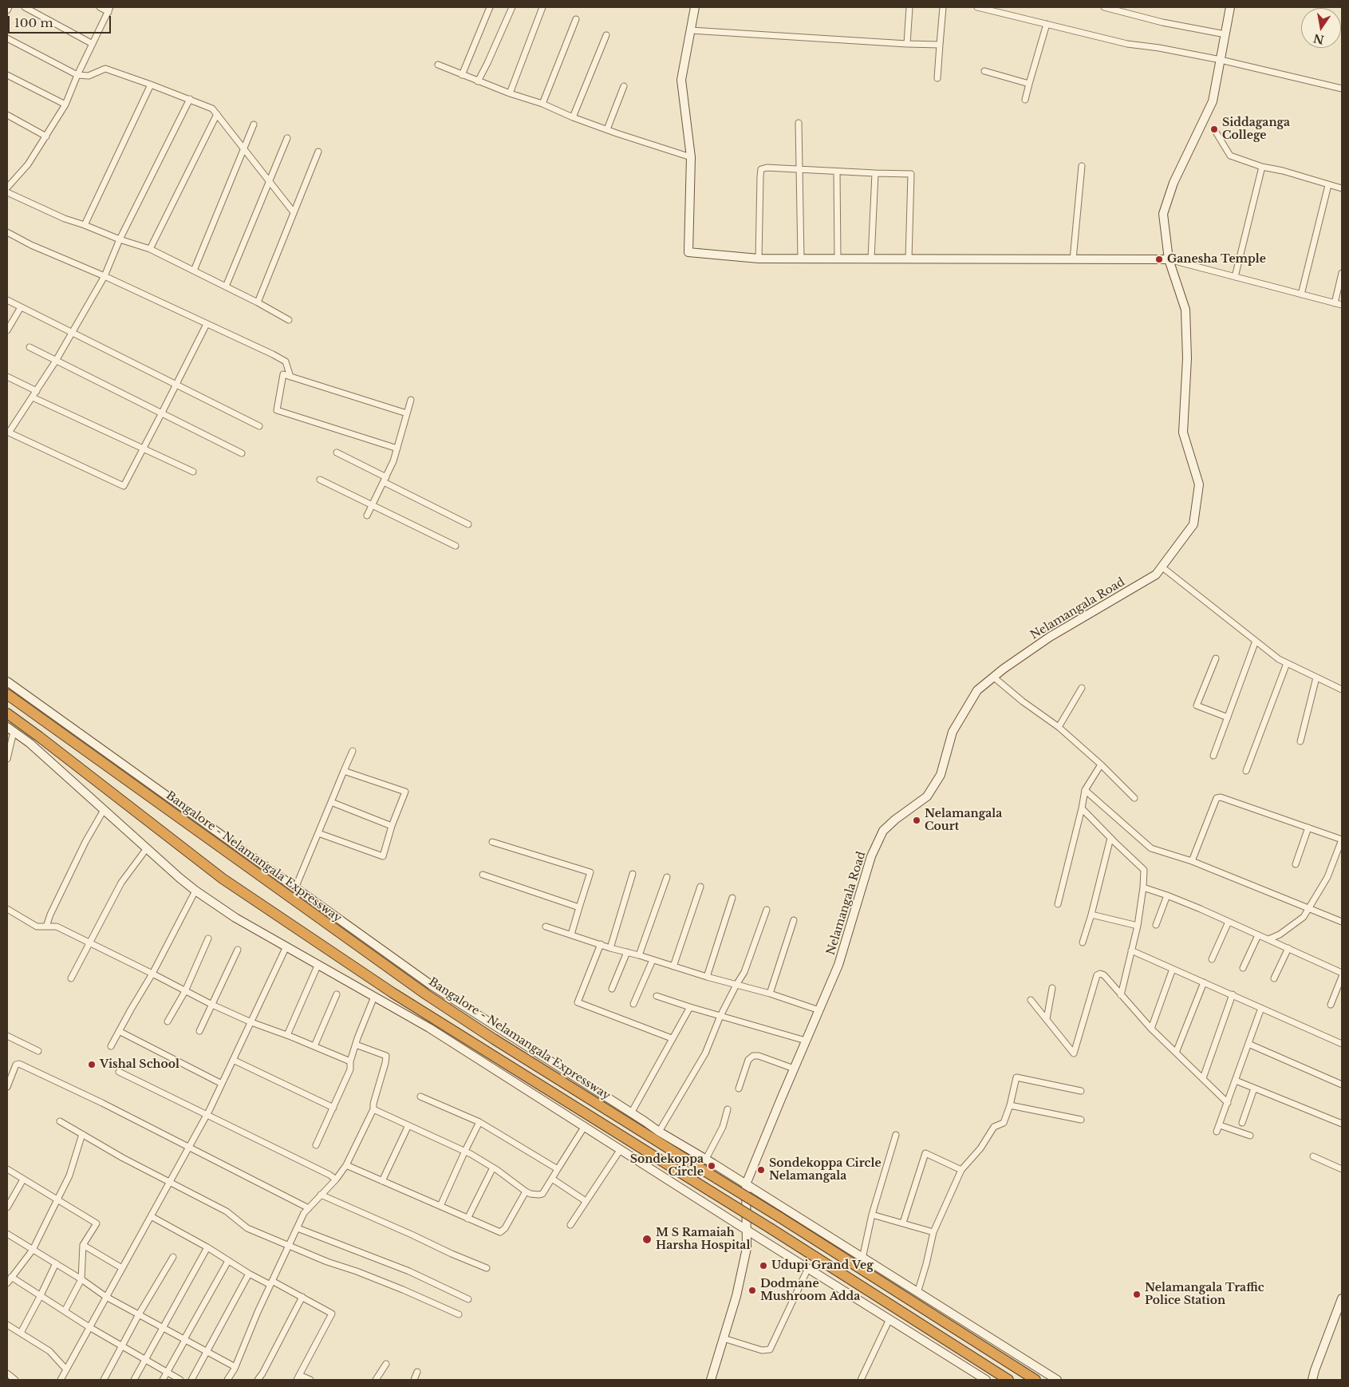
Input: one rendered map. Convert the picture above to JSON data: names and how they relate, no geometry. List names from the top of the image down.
{
  "streets": {
    "highway": ["Bangalore - Nelamangala Expressway"],
    "street": ["Nelamangala Road"]
  },
  "places": [
    "Siddaganga College",
    "Ganesha Temple",
    "Nelamangala Court",
    "Vishal School",
    "Sondekoppa Circle",
    "Sondekoppa Circle Nelamangala",
    "M S Ramaiah Harsha Hospital",
    "Udupi Grand Veg",
    "Dodmane Mushroom Adda",
    "Nelamangala Traffic Police Station"
  ],
  "scale_bar": "100 m",
  "north": "bottom"
}
